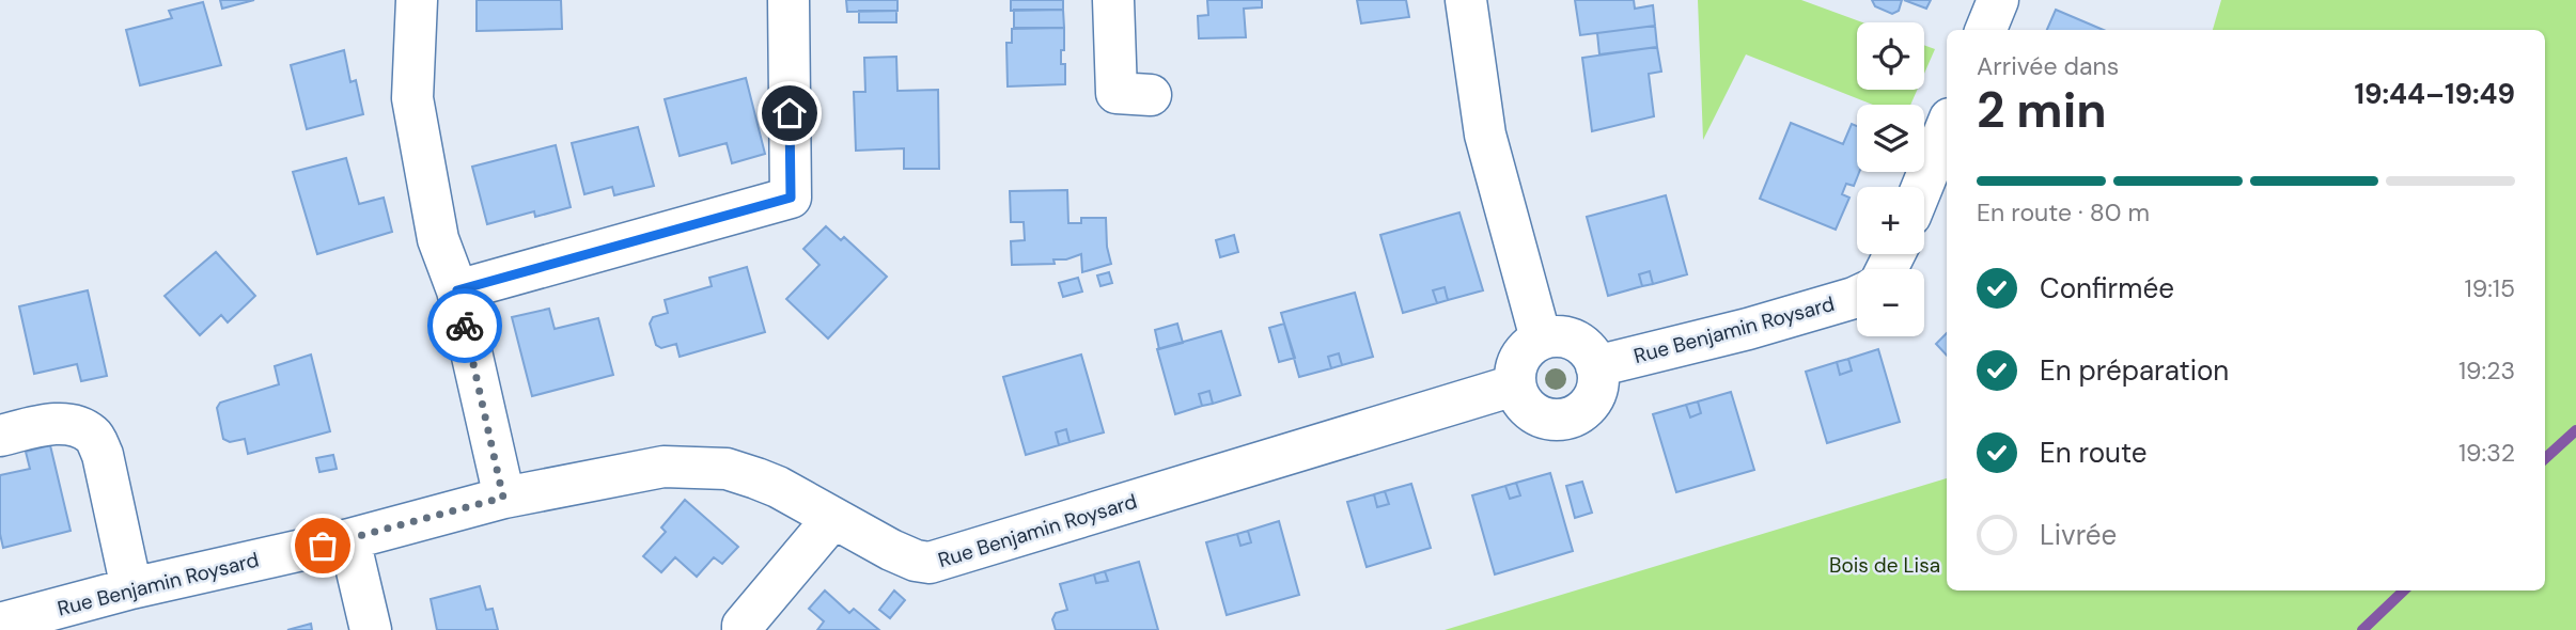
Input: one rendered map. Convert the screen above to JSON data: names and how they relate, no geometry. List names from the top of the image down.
{
  "streets": {
    "street": ["Rue Benjamin Roysard"]
  },
  "parks": ["Bois de Lisa"],
  "page": {
    "map_buttons": ["+", "−"],
    "heading": ["2 min", "Arrivée dans", "19:44–19:49"],
    "bar": "En route · 80 m",
    "list": [
      ["Confirmée", "19:15"],
      ["En préparation", "19:23"],
      ["En route", "19:32"],
      "Livrée"
    ]
  }
}
